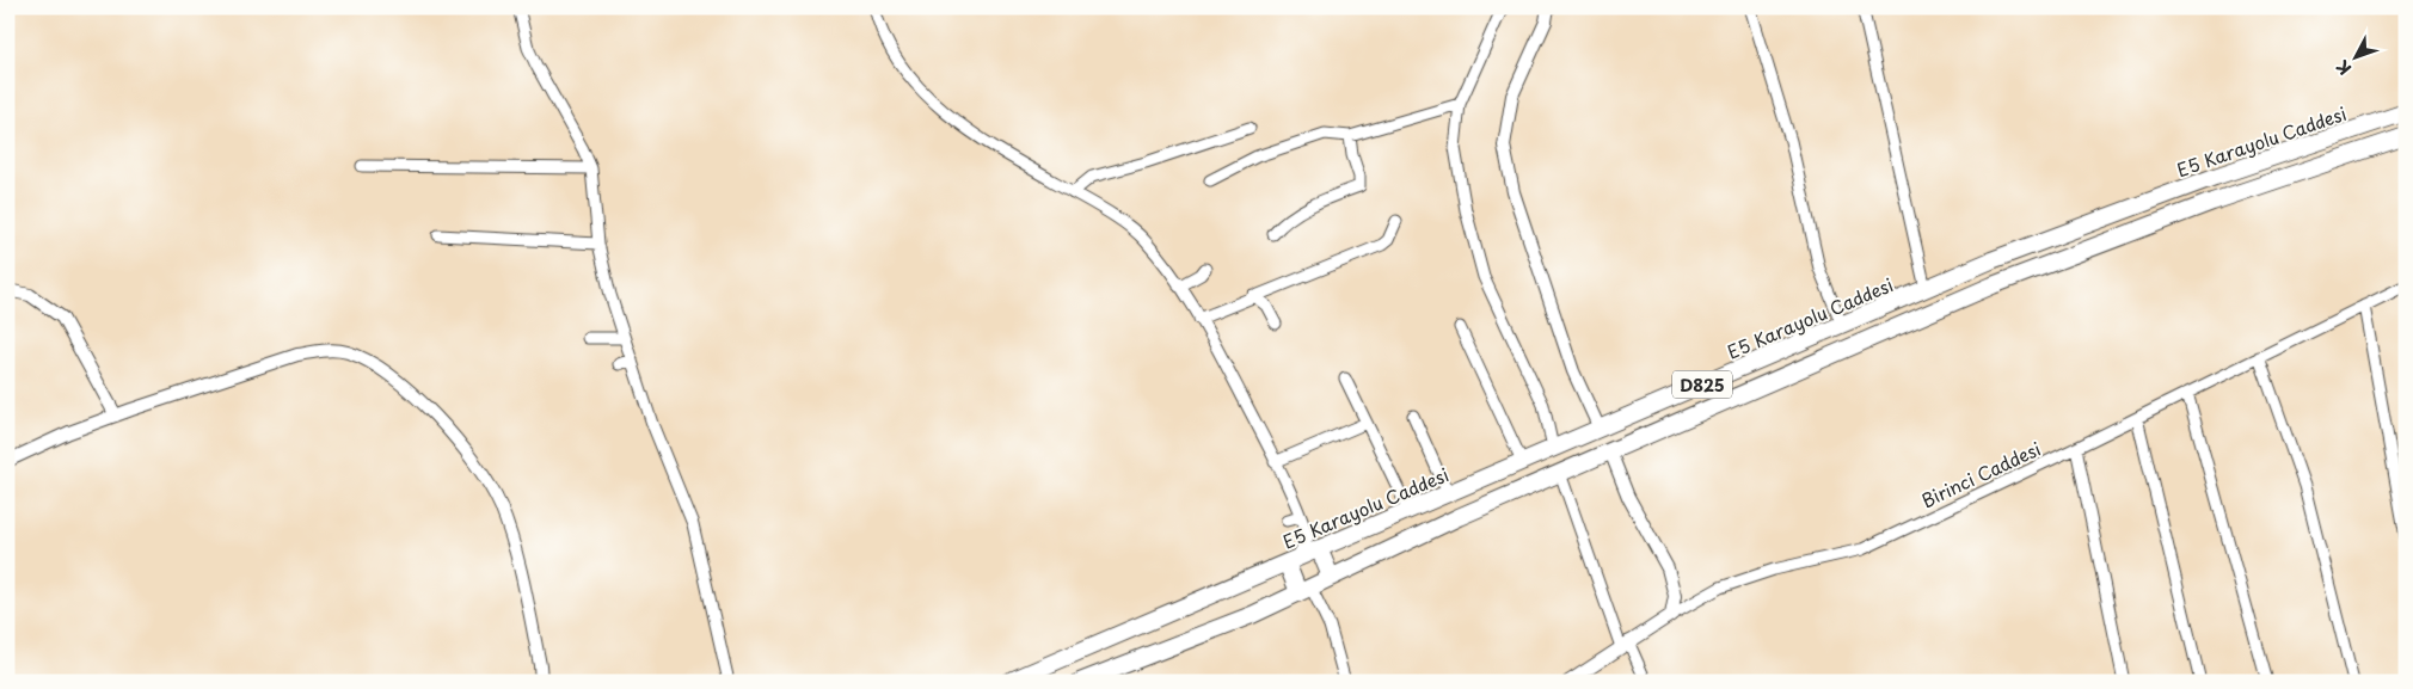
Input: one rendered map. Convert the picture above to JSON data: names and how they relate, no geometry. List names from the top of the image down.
{
  "streets": {
    "highway": ["E5 Karayolu Caddesi", "D825"],
    "street": ["Birinci Caddesi"]
  },
  "north": "bottom left"
}
